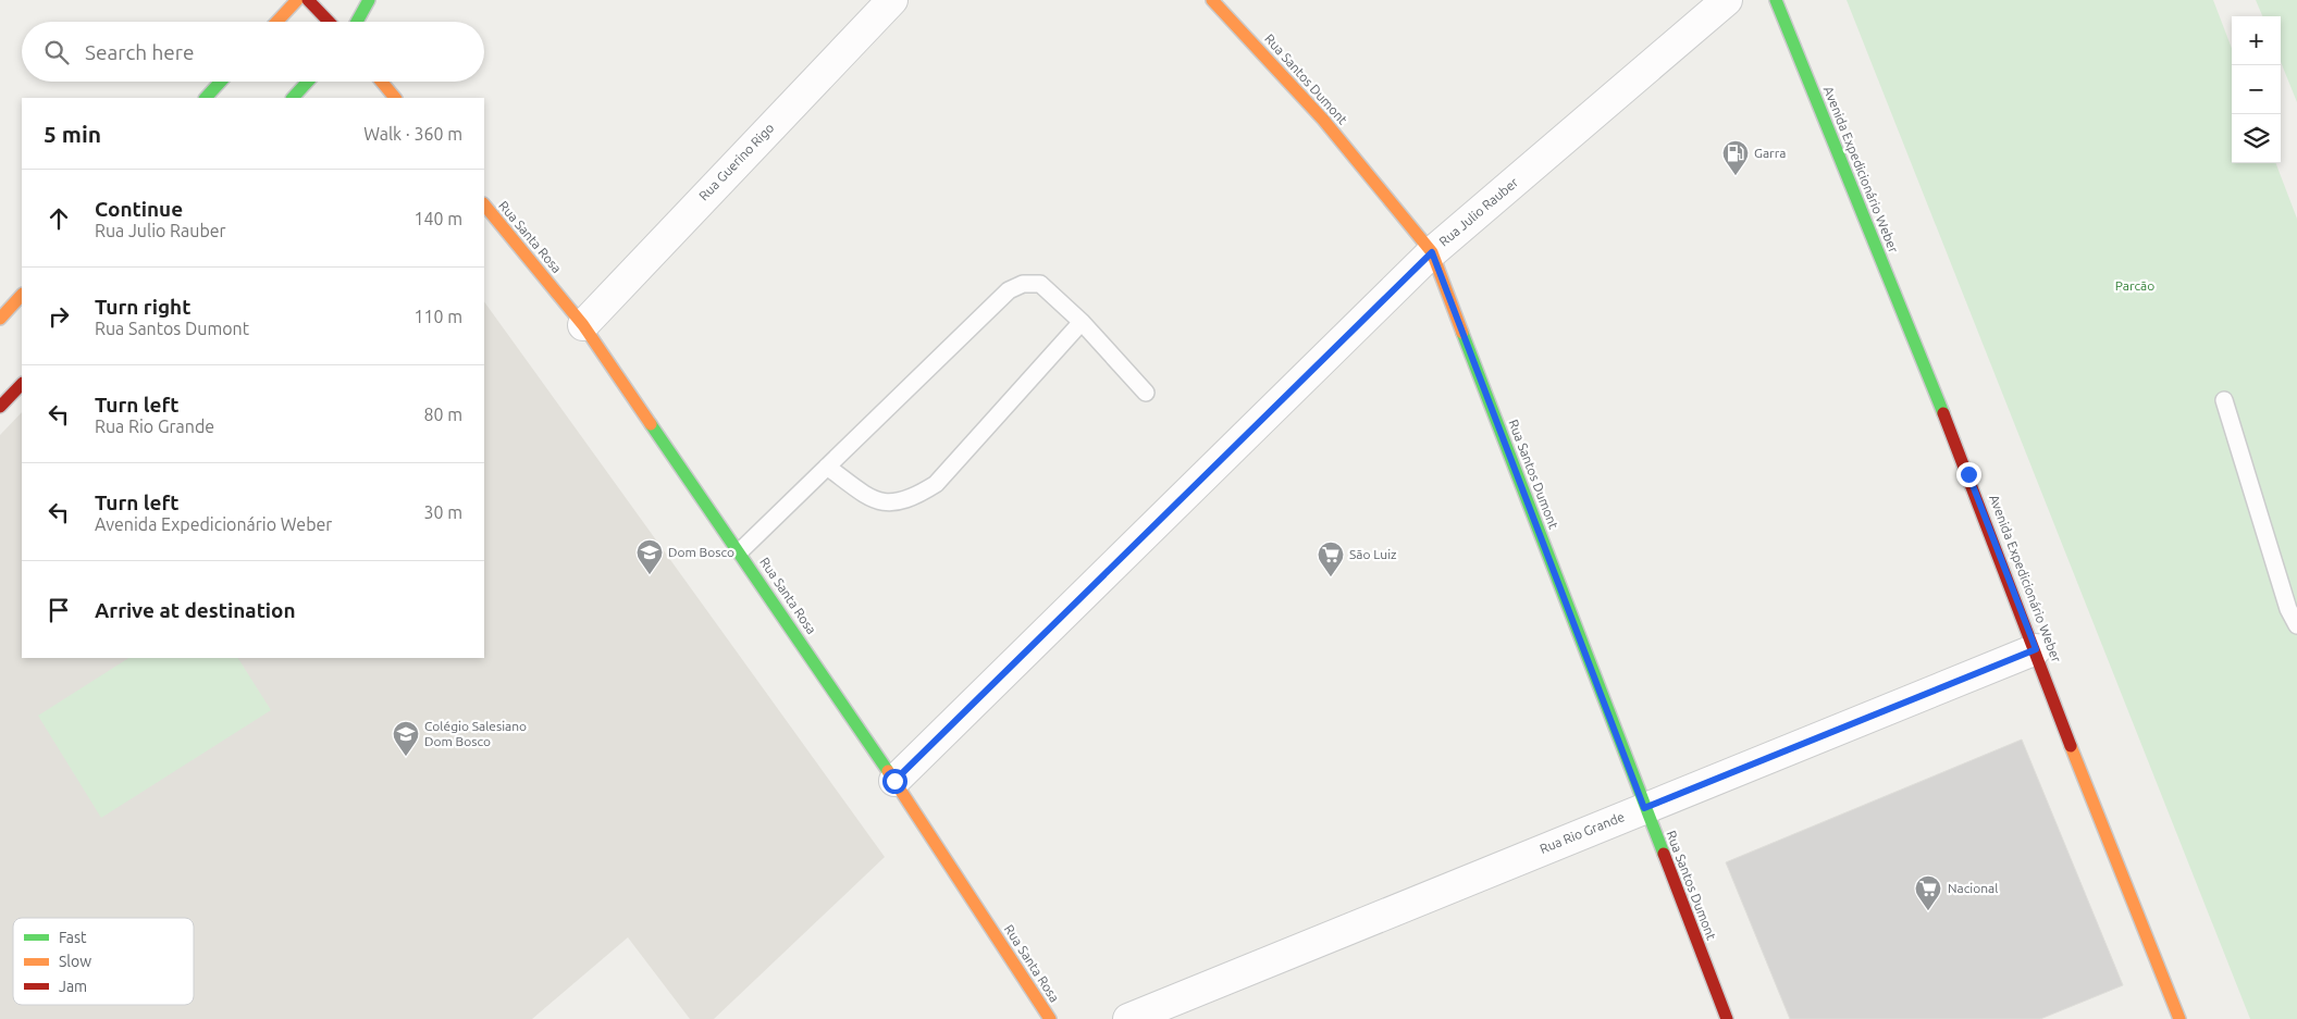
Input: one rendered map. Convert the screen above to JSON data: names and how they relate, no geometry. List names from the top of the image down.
{
  "streets": {
    "main road": ["Rua Santos Dumont", "Avenida Expedicionário Weber", "Rua Santa Rosa"],
    "street": ["Rua Guerino Rigo", "Rua Julio Rauber", "Rua Rio Grande"]
  },
  "crossings": [
    ["Rua Santos Dumont", "Rua Julio Rauber"],
    ["Rua Santos Dumont", "Rua Rio Grande"],
    ["Rua Guerino Rigo", "Rua Santa Rosa"],
    ["Avenida Expedicionário Weber", "Rua Rio Grande"],
    ["Rua Julio Rauber", "Rua Santa Rosa"]
  ],
  "parks": ["Parcão"],
  "places": {
    "fuel station": ["Garra"],
    "school or university": ["Dom Bosco", "Colégio Salesiano Dom Bosco"],
    "supermarket": ["São Luiz", "Nacional"]
  },
  "legend": ["Fast", "Slow", "Jam"],
  "page": {
    "map_buttons": ["+", "−"],
    "search": "Search here",
    "heading": ["5 min", "Walk · 360 m"],
    "list": [
      ["Continue", "Rua Julio Rauber", "140 m"],
      ["Turn right", "Rua Santos Dumont", "110 m"],
      ["Turn left", "Rua Rio Grande", "80 m"],
      ["Turn left", "Avenida Expedicionário Weber", "30 m"],
      "Arrive at destination"
    ]
  }
}
